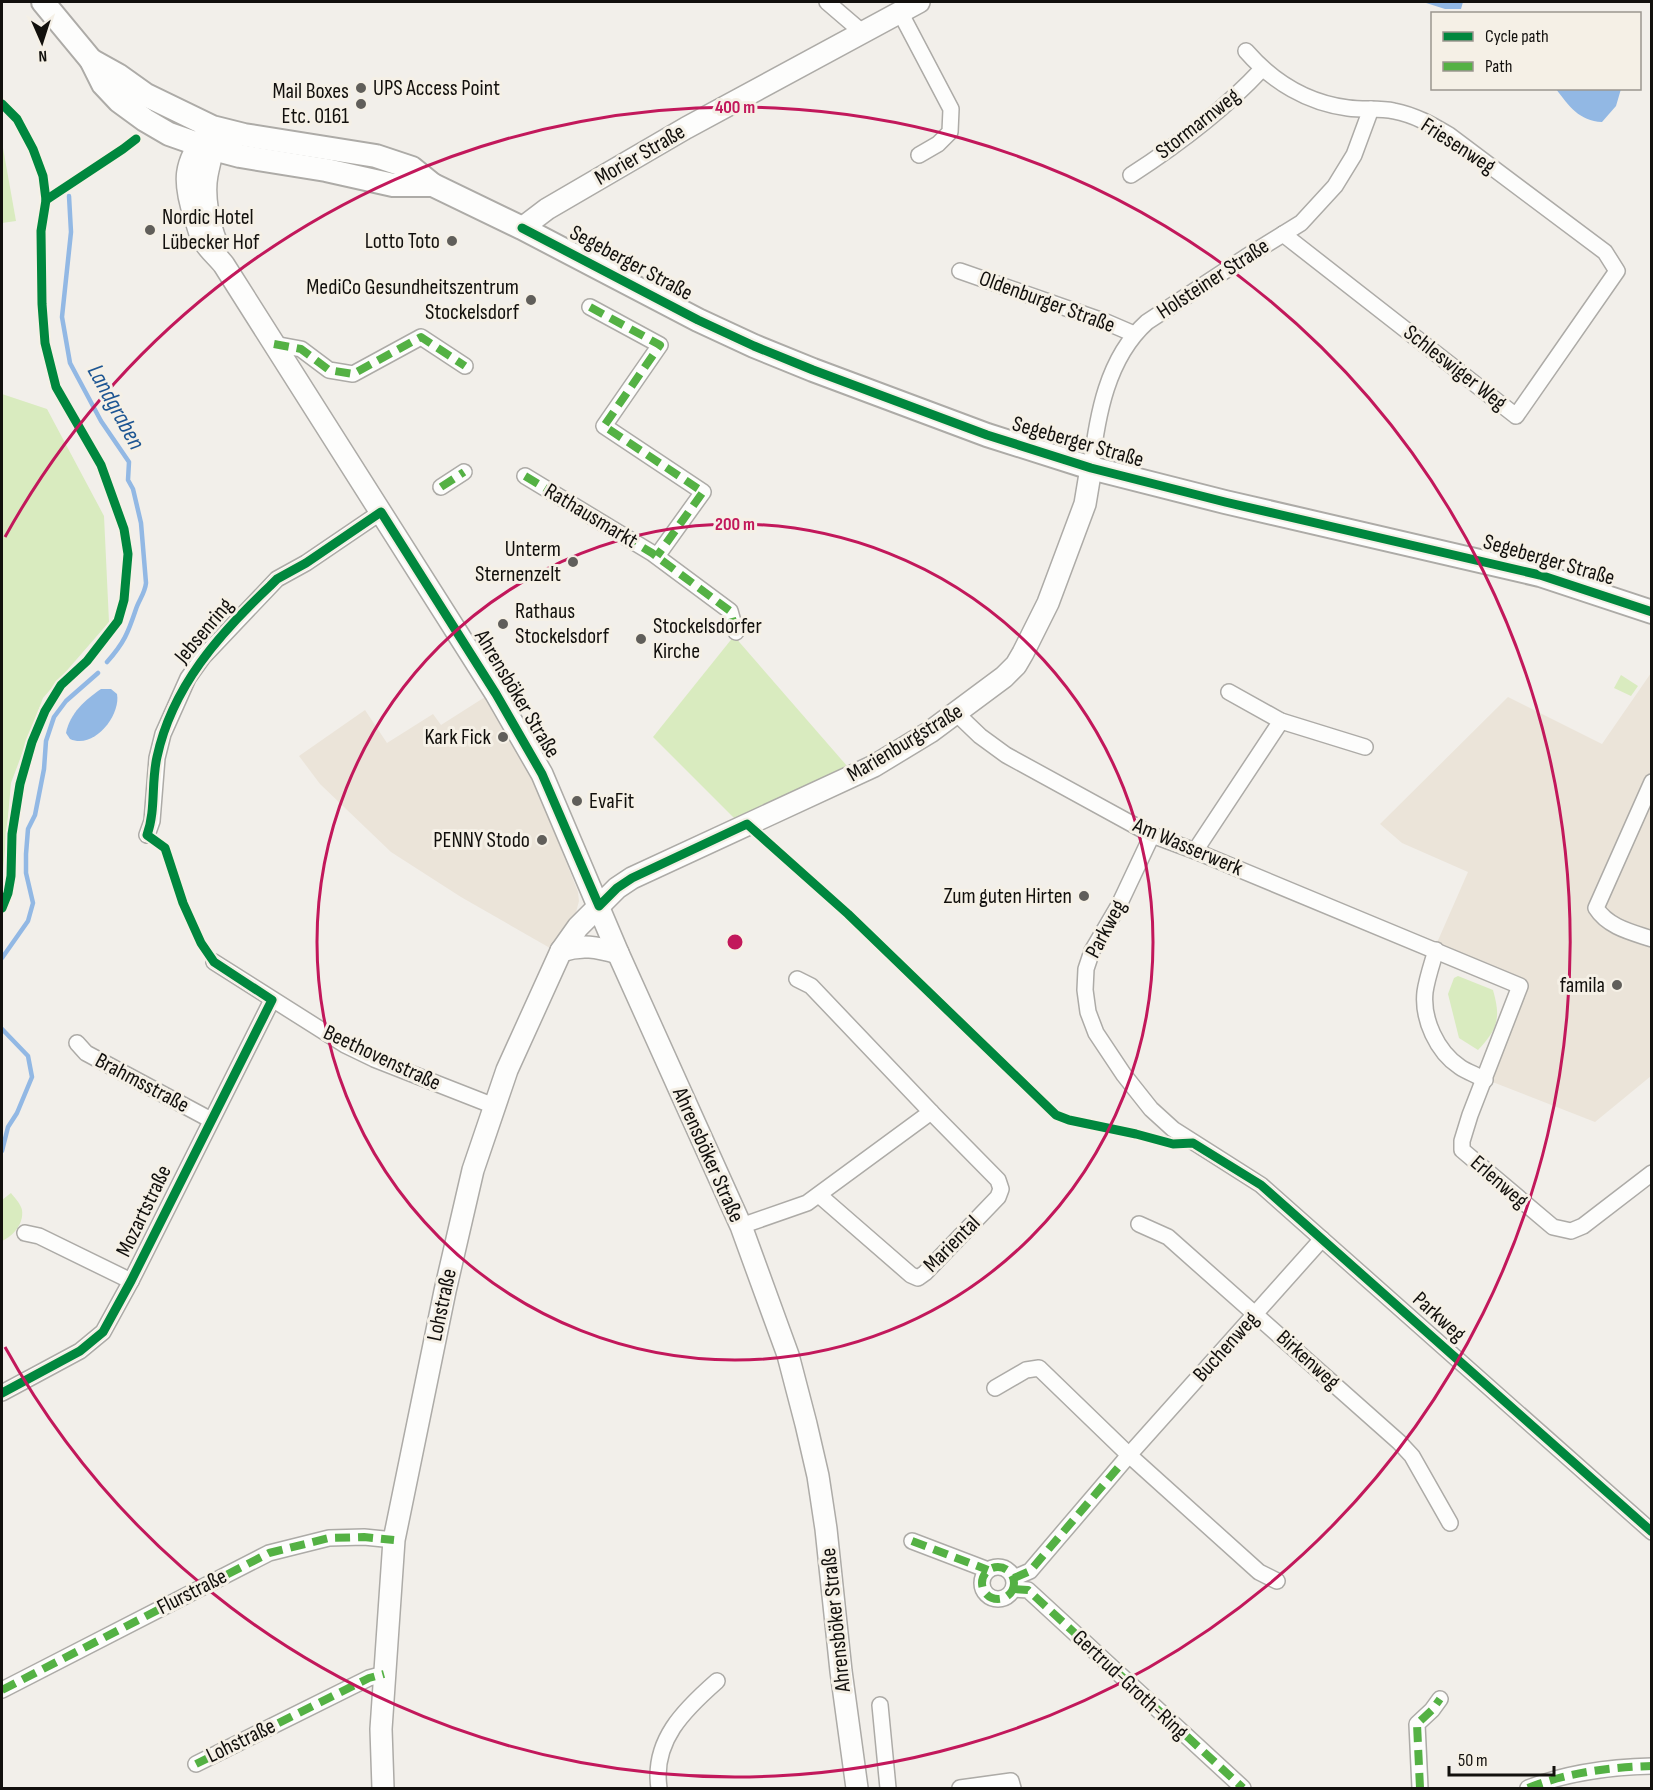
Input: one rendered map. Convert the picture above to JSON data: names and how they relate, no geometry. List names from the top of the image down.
{
  "streets": {
    "main road": [
      "Morier Straße",
      "Segeberger Straße",
      "Ahrensböker Straße",
      "Marienburgstraße",
      "Lohstraße"
    ],
    "street": [
      "Stormarnweg",
      "Friesenweg",
      "Holsteiner Straße",
      "Oldenburger Straße",
      "Schleswiger Weg",
      "Rathausmarkt",
      "Jebsenring",
      "Am Wasserwerk",
      "Parkweg",
      "Beethovenstraße",
      "Brahmsstraße",
      "Erlenweg",
      "Mozartstraße",
      "Mariental",
      "Buchenweg",
      "Birkenweg",
      "Flurstraße",
      "Gertrud-Groth-Ring"
    ]
  },
  "crossings": [
    ["Stormarnweg", "Friesenweg"],
    ["Friesenweg", "Holsteiner Straße"],
    ["Friesenweg", "Schleswiger Weg"],
    ["Morier Straße", "Segeberger Straße"],
    ["Segeberger Straße", "Holsteiner Straße"],
    ["Segeberger Straße", "Ahrensböker Straße"],
    ["Segeberger Straße", "Marienburgstraße"],
    ["Holsteiner Straße", "Oldenburger Straße"],
    ["Holsteiner Straße", "Schleswiger Weg"],
    ["Holsteiner Straße", "Marienburgstraße"],
    ["Jebsenring", "Ahrensböker Straße"],
    ["Ahrensböker Straße", "Marienburgstraße"],
    ["Ahrensböker Straße", "Lohstraße"],
    ["Marienburgstraße", "Am Wasserwerk"],
    ["Marienburgstraße", "Lohstraße"],
    ["Am Wasserwerk", "Parkweg"],
    ["Am Wasserwerk", "Erlenweg"],
    ["Parkweg", "Buchenweg"],
    ["Beethovenstraße", "Mozartstraße"],
    ["Beethovenstraße", "Lohstraße"],
    ["Brahmsstraße", "Mozartstraße"],
    ["Lohstraße", "Flurstraße"],
    ["Buchenweg", "Birkenweg"]
  ],
  "water": ["Landgraben"],
  "places": [
    "UPS Access Point",
    "Mail Boxes Etc. 0161",
    "Nordic Hotel Lübecker Hof",
    "Lotto Toto",
    "MediCo Gesundheitszentrum Stockelsdorf",
    "Unterm Sternenzelt",
    "Rathaus Stockelsdorf",
    "Stockelsdorfer Kirche",
    "Kark Fick",
    "EvaFit",
    "PENNY Stodo",
    "Zum guten Hirten",
    "famila"
  ],
  "legend": ["Cycle path", "Path"],
  "scale_bar": "50 m",
  "north": "bottom",
  "rings": ["400 m", "200 m"]
}
